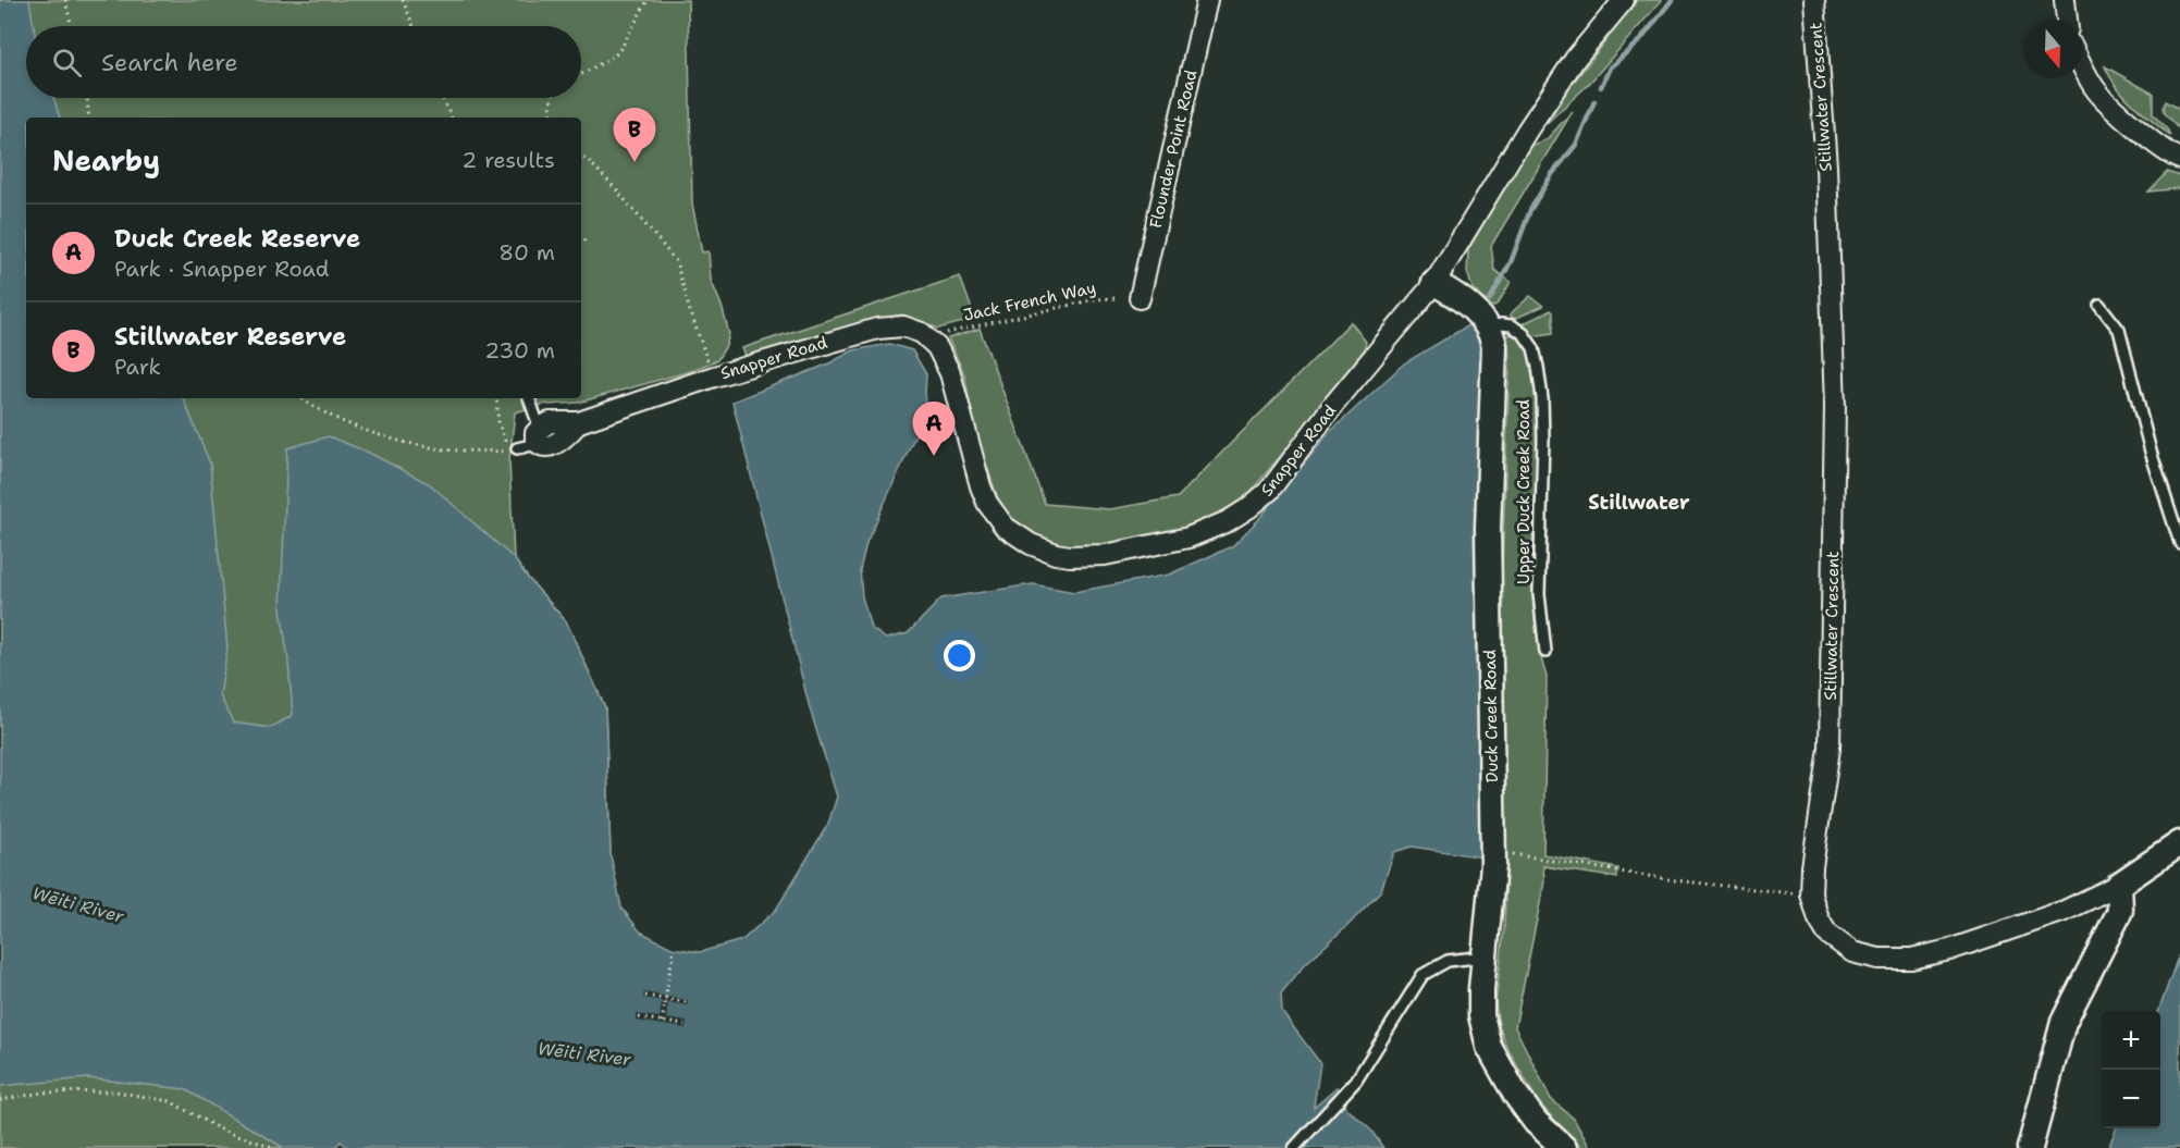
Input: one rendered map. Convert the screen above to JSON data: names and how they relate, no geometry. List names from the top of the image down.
{
  "streets": {
    "street": [
      "Stillwater Crescent",
      "Flounder Point Road",
      "Snapper Road",
      "Duck Creek Road"
    ],
    "lane": ["Upper Duck Creek Road"],
    "path": ["Jack French Way"]
  },
  "crossings": [
    ["Upper Duck Creek Road", "Duck Creek Road"]
  ],
  "districts": ["Stillwater"],
  "water": ["Wēiti River"],
  "north": "bottom",
  "page": {
    "search": "Search here",
    "pins": ["B", "A"],
    "heading": ["Nearby", "2 results"],
    "list": [
      {
        "mark": "A",
        "name": "Duck Creek Reserve",
        "note": "Park · Snapper Road",
        "value": "80 m"
      },
      {
        "mark": "B",
        "name": "Stillwater Reserve",
        "note": "Park",
        "value": "230 m"
      }
    ],
    "map_buttons": ["+", "−"]
  }
}
